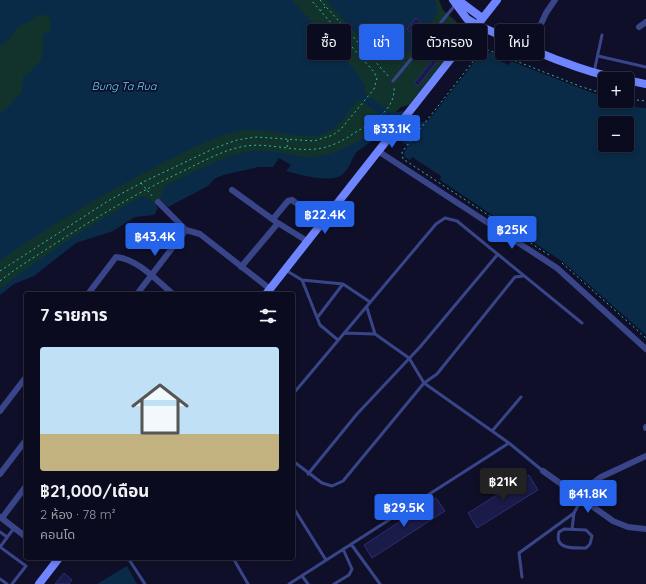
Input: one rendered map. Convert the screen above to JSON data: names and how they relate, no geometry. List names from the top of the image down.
{
  "water": ["Bung Ta Rua"],
  "page": {
    "chip": [
      "ซื้อ",
      "เช่า",
      "ตัวกรอง",
      "ใหม่"
    ],
    "map_buttons": ["+", "−"],
    "price": [
      "฿33.1K",
      "฿22.4K",
      "฿25K",
      "฿43.4K",
      "฿21K",
      "฿41.8K",
      "฿29.5K"
    ],
    "heading": "7 รายการ",
    "list": [
      {
        "name": "฿21,000/เดือน",
        "note": "2 ห้อง · 78 m² · คอนโด"
      }
    ]
  }
}
